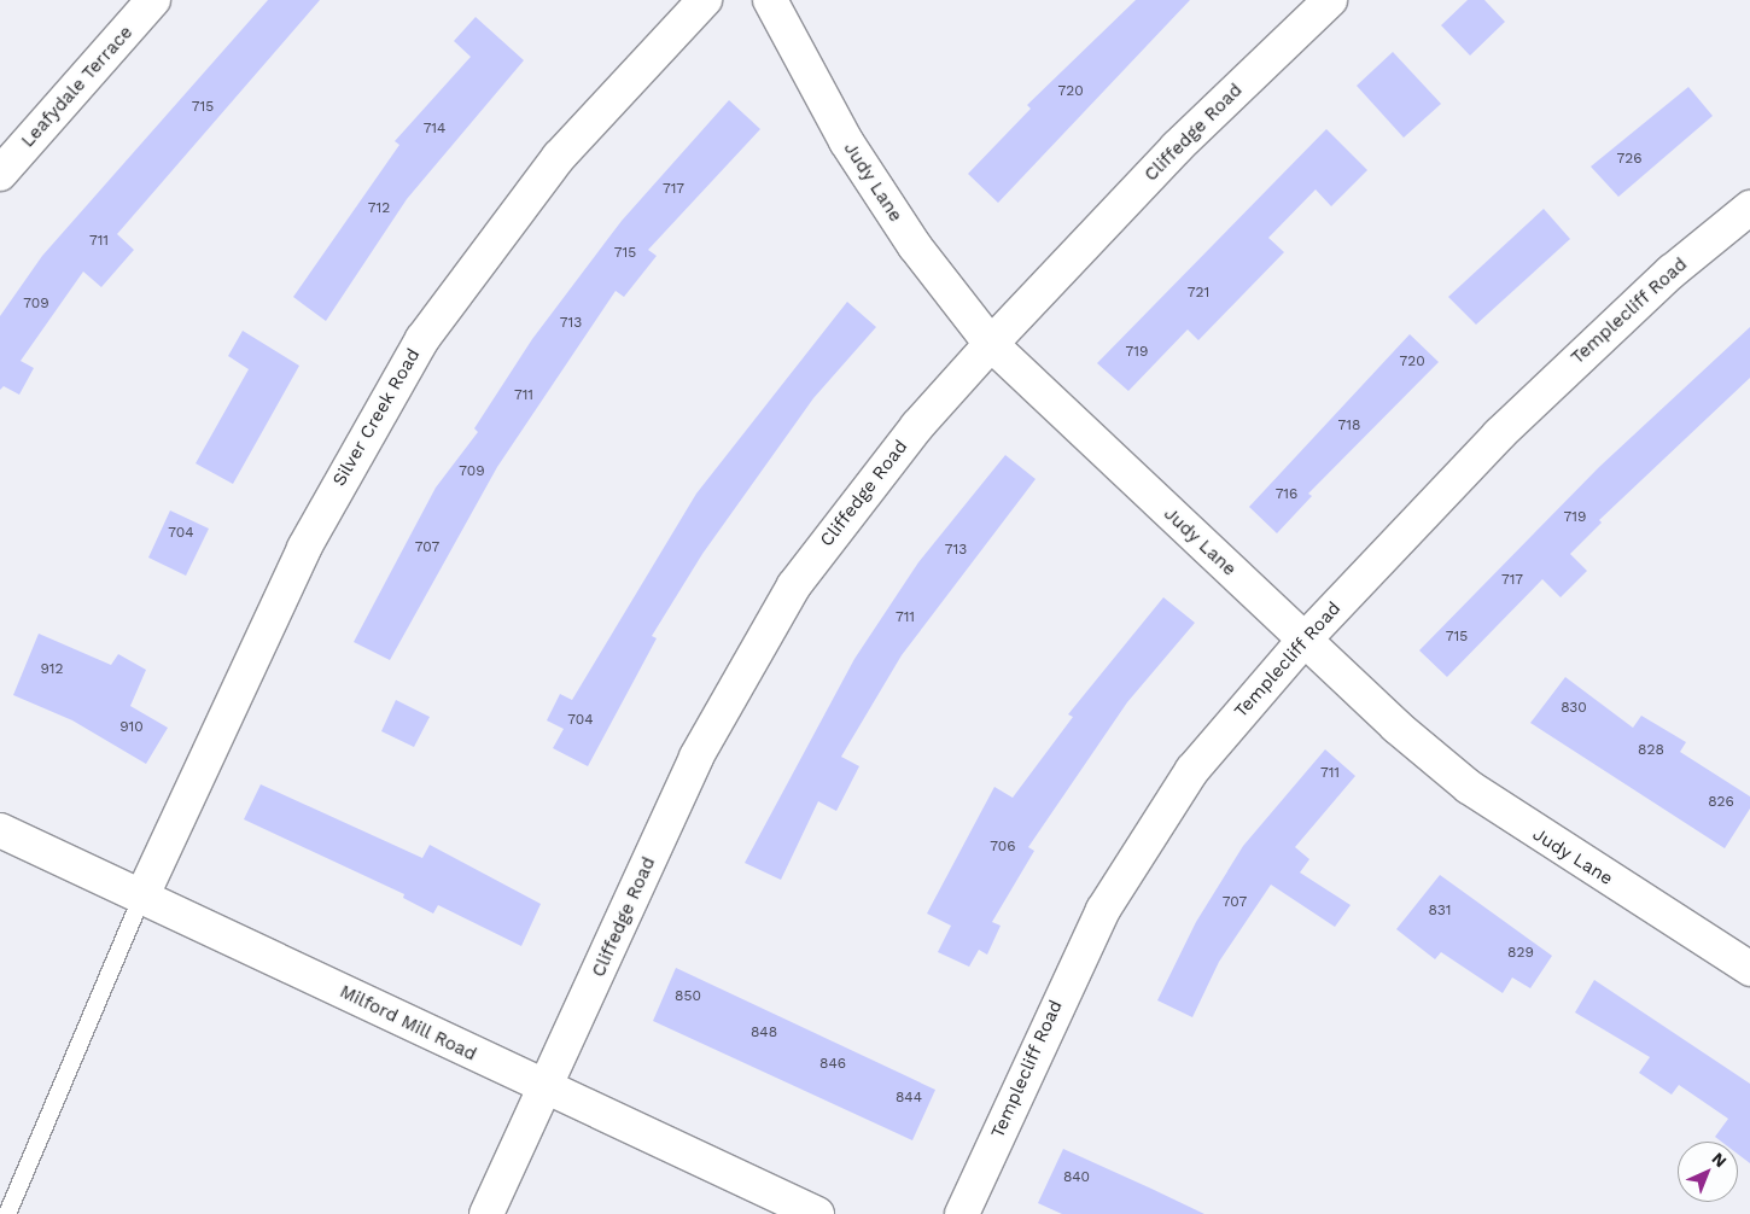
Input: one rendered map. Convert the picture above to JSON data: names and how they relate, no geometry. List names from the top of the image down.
{
  "streets": {
    "street": [
      "Leafydale Terrace",
      "Cliffedge Road",
      "Judy Lane",
      "Templecliff Road",
      "Silver Creek Road",
      "Milford Mill Road"
    ]
  },
  "crossings": [
    ["Cliffedge Road", "Judy Lane"],
    ["Cliffedge Road", "Milford Mill Road"],
    ["Judy Lane", "Templecliff Road"],
    ["Silver Creek Road", "Milford Mill Road"]
  ],
  "house_numbers": [
    "720",
    "715",
    "714",
    "726",
    "717",
    "712",
    "711",
    "715",
    "721",
    "709",
    "713",
    "719",
    "720",
    "711",
    "718",
    "709",
    "716",
    "719",
    "704",
    "707",
    "713",
    "717",
    "711",
    "715",
    "912",
    "830",
    "704",
    "910",
    "828",
    "711",
    "826",
    "706",
    "707",
    "831",
    "829",
    "850",
    "848",
    "846",
    "844",
    "840"
  ],
  "north": "top right"
}
